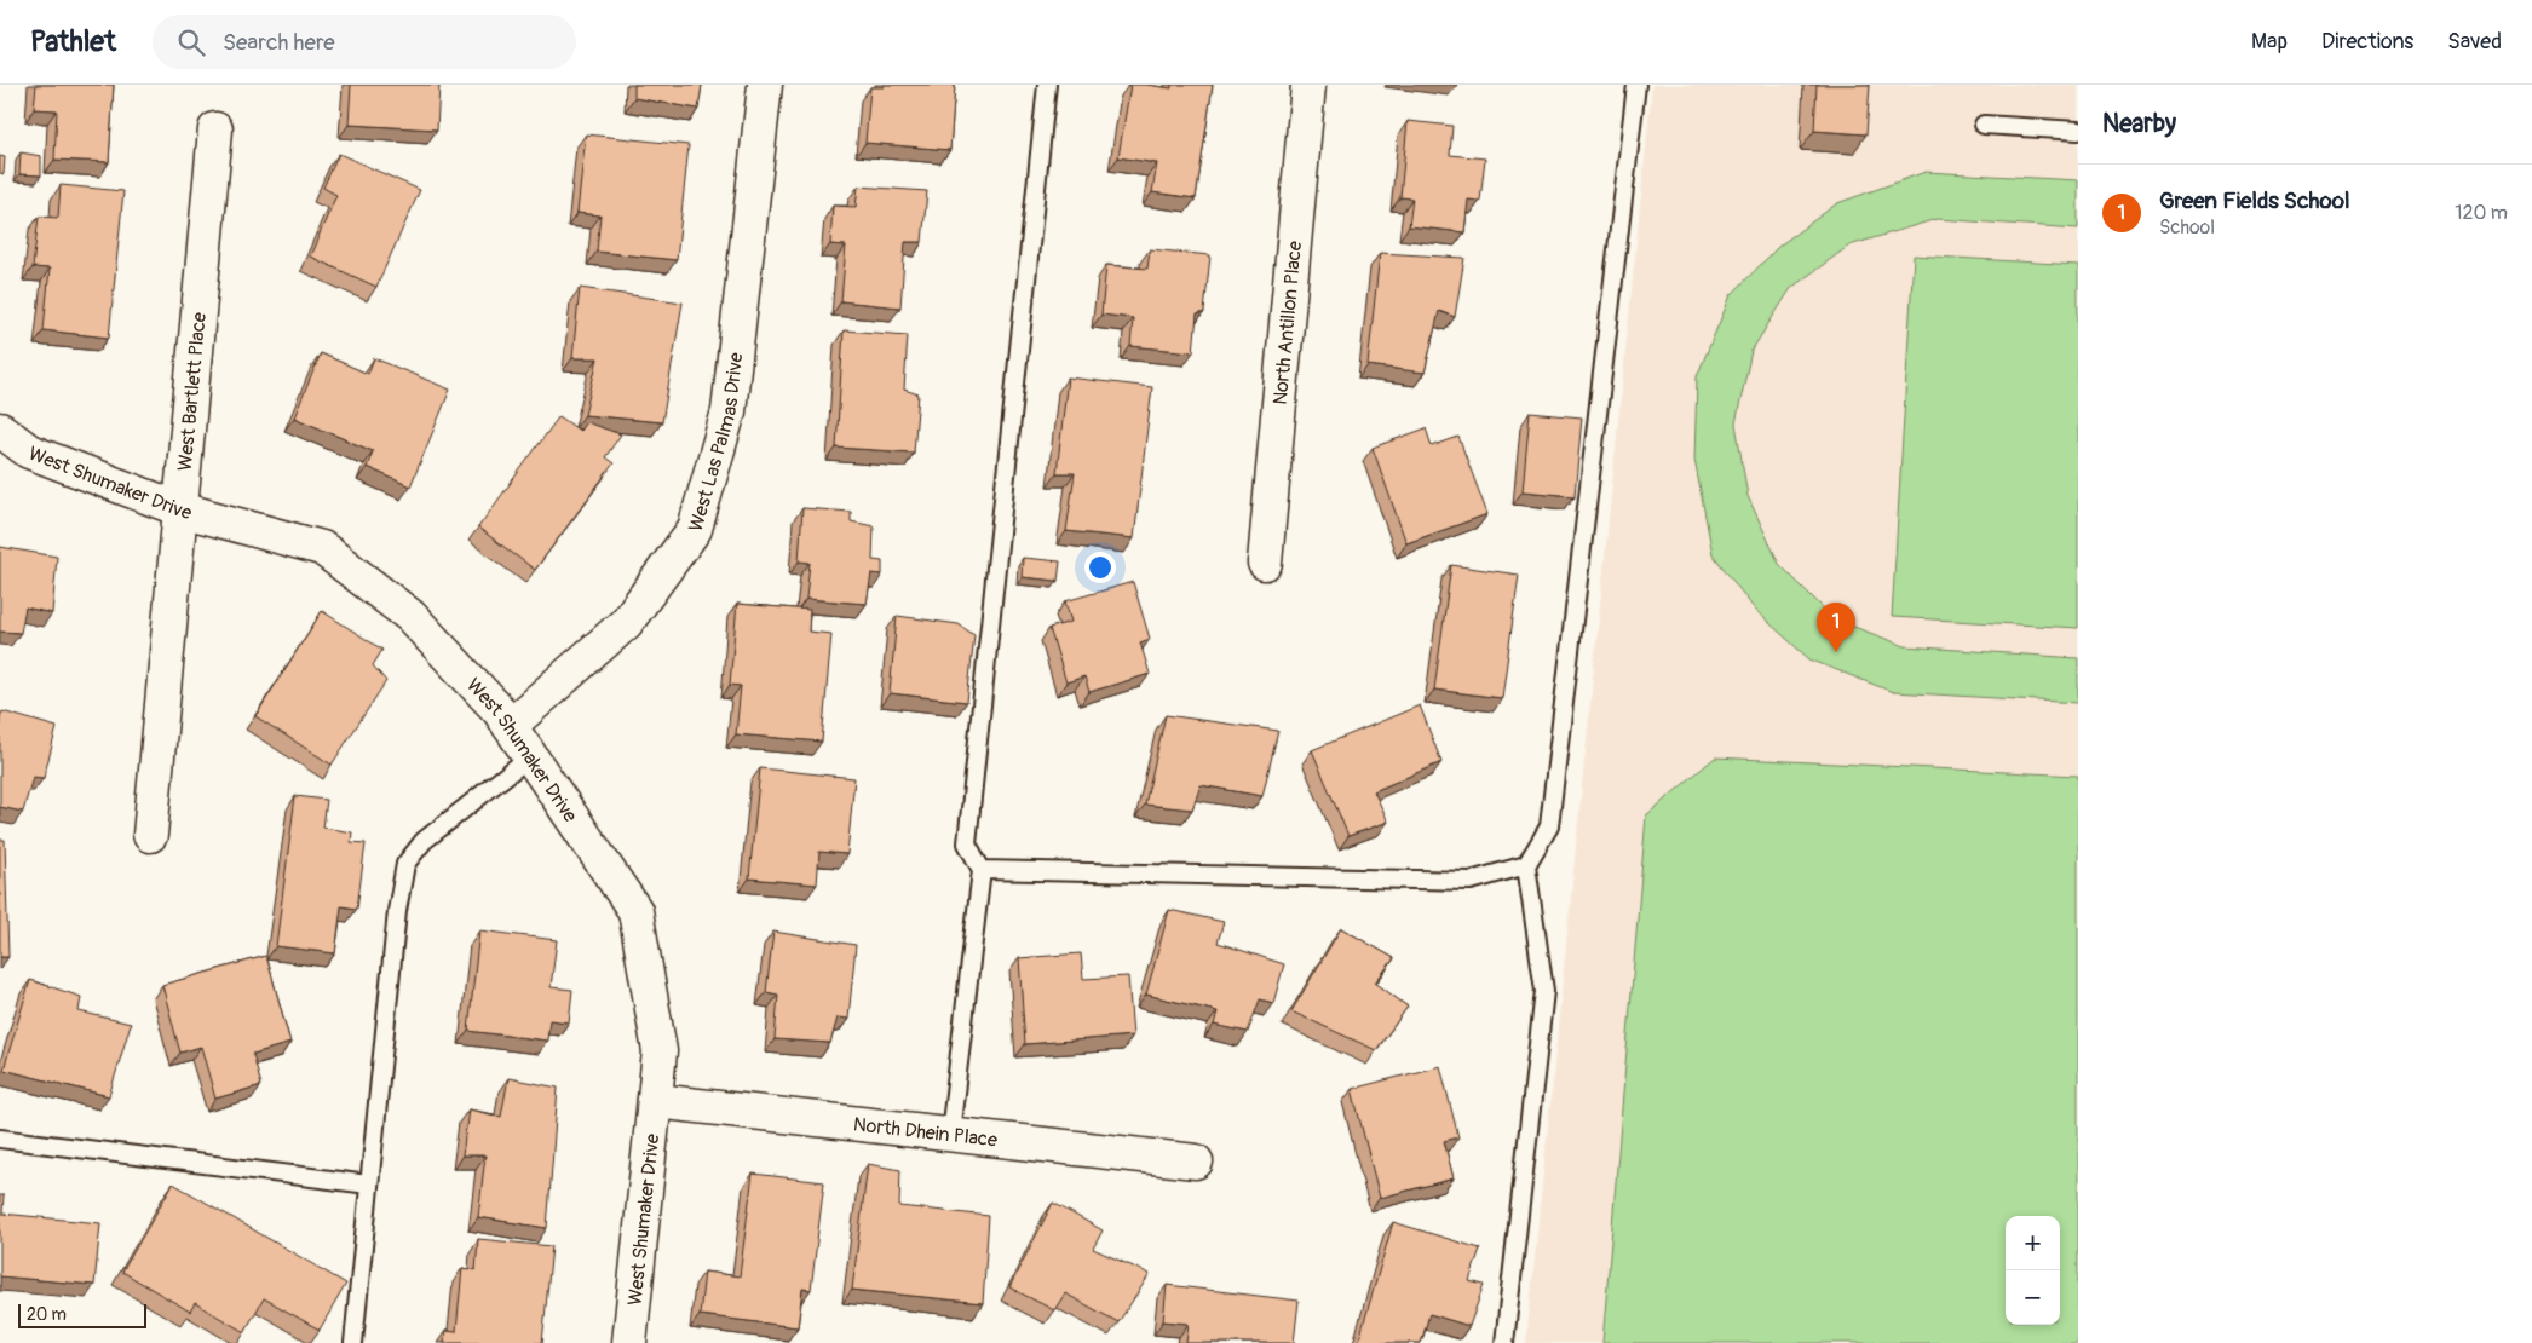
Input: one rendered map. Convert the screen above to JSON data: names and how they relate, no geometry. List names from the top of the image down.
{
  "streets": {
    "street": [
      "North Antillon Place",
      "West Bartlett Place",
      "West Las Palmas Drive",
      "West Shumaker Drive",
      "North Dhein Place"
    ]
  },
  "crossings": [
    ["West Bartlett Place", "West Shumaker Drive"],
    ["West Las Palmas Drive", "West Shumaker Drive"],
    ["West Shumaker Drive", "North Dhein Place"]
  ],
  "scale_bar": "20 m",
  "page": {
    "header": "Pathlet",
    "search": "Search here",
    "nav": ["Map", "Directions", "Saved"],
    "heading": "Nearby",
    "list": [
      {
        "mark": "1",
        "name": "Green Fields School",
        "note": "School",
        "value": "120 m"
      }
    ],
    "pins": "1",
    "map_buttons": ["+", "−"],
    "scale": "20 m"
  }
}
